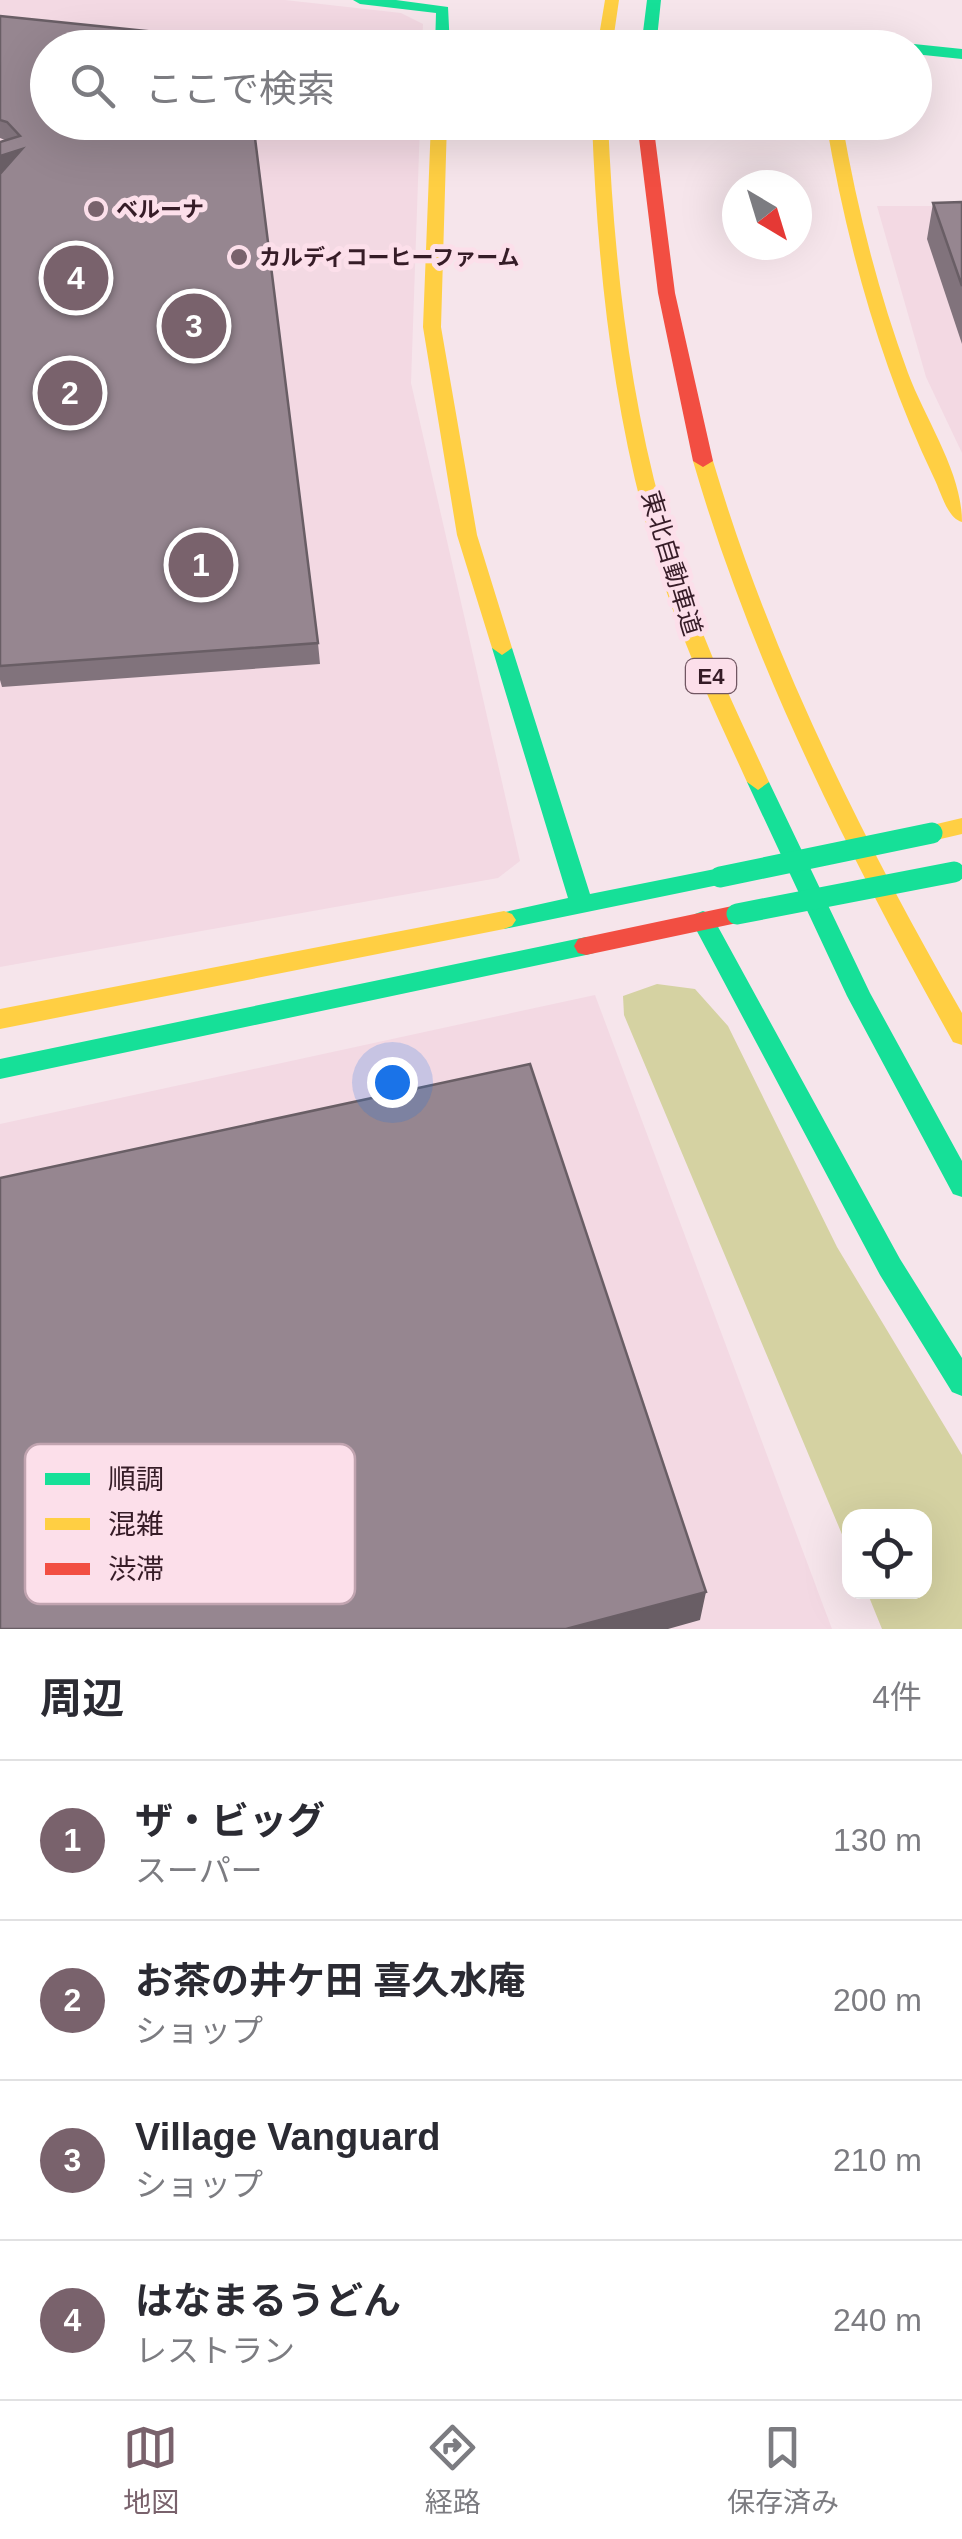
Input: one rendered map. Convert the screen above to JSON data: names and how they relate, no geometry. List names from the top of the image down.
{
  "streets": {
    "main road": ["東北自動車道", "E4"]
  },
  "places": ["ベルーナ", "カルディコーヒーファーム"],
  "legend": ["順調", "混雑", "渋滞"],
  "north": "bottom right",
  "page": {
    "search": "ここで検索",
    "pins": [
      "4",
      "3",
      "2",
      "1"
    ],
    "heading": ["周辺", "4件"],
    "list": [
      {
        "mark": "1",
        "name": "ザ・ビッグ",
        "note": "スーパー",
        "value": "130 m"
      },
      {
        "mark": "2",
        "name": "お茶の井ケ田 喜久水庵",
        "note": "ショップ",
        "value": "200 m"
      },
      {
        "mark": "3",
        "name": "Village Vanguard",
        "note": "ショップ",
        "value": "210 m"
      },
      {
        "mark": "4",
        "name": "はなまるうどん",
        "note": "レストラン",
        "value": "240 m"
      }
    ],
    "nav": ["地図", "経路", "保存済み"]
  }
}
